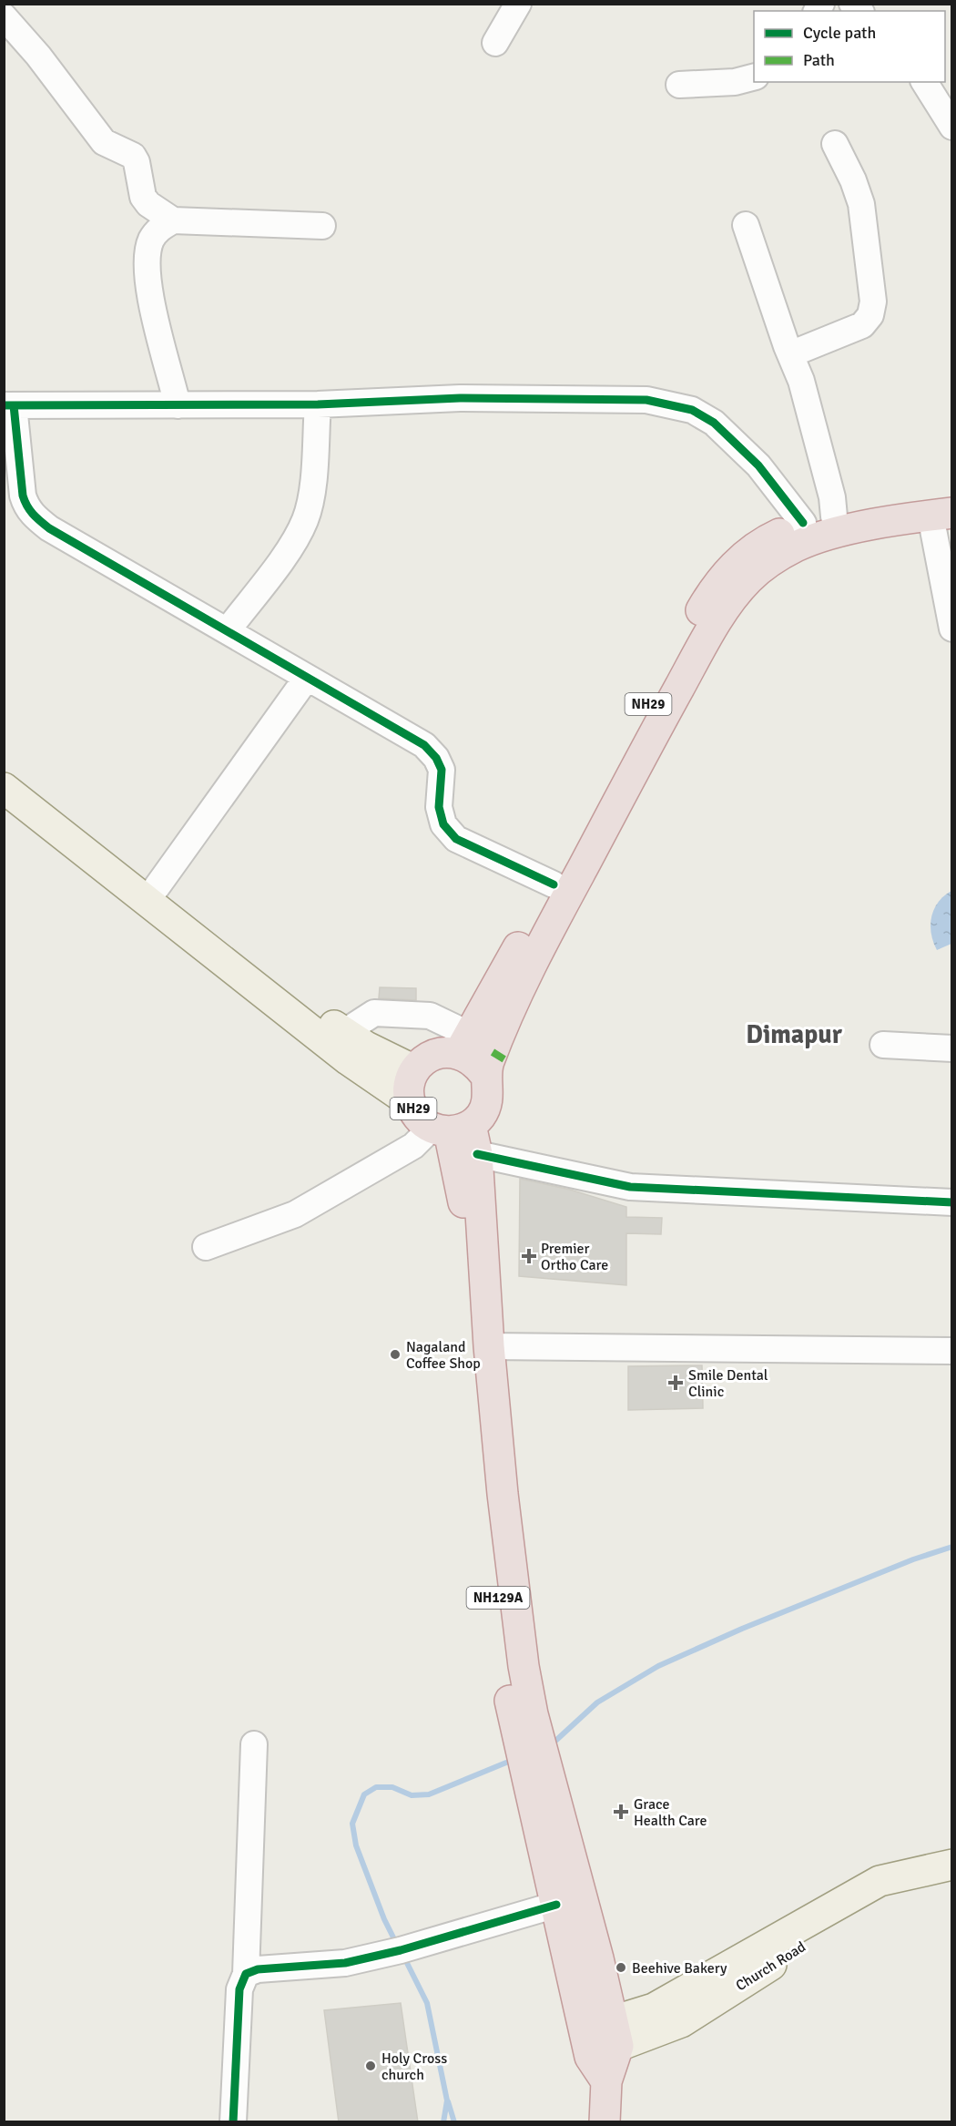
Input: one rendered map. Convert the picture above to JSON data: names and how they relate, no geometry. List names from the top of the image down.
{
  "streets": {
    "highway": ["NH29", "NH129A"],
    "main road": ["Church Road"]
  },
  "crossings": [
    ["NH29", "NH129A"],
    ["NH129A", "Church Road"]
  ],
  "districts": ["Dimapur"],
  "places": {
    "health": ["Premier Ortho Care", "Smile Dental Clinic", "Grace Health Care"],
    "other": ["Nagaland Coffee Shop", "Beehive Bakery", "Holy Cross church"]
  },
  "legend": ["Cycle path", "Path"]
}
